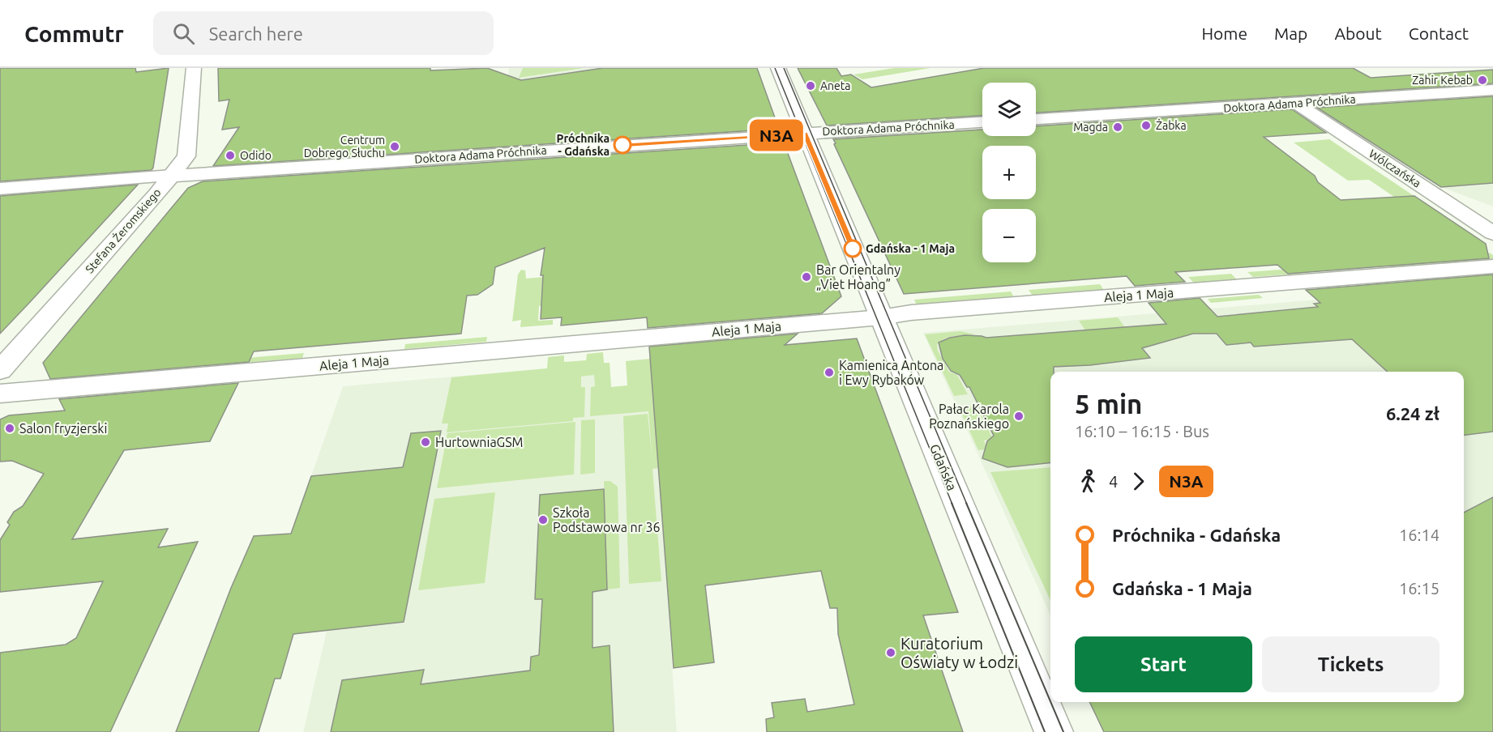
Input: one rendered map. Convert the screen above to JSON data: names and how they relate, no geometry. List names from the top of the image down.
{
  "streets": {
    "street": [
      "Doktora Adama Próchnika",
      "Wólczańska",
      "Stefana Żeromskiego",
      "Aleja 1 Maja",
      "Gdańska"
    ]
  },
  "crossings": [
    ["Doktora Adama Próchnika", "Wólczańska"],
    ["Doktora Adama Próchnika", "Stefana Żeromskiego"],
    ["Doktora Adama Próchnika", "Gdańska"],
    ["Aleja 1 Maja", "Gdańska"]
  ],
  "places": [
    "Zahir Kebab",
    "Aneta",
    "Żabka",
    "Magda",
    "Próchnika - Gdańska",
    "Centrum Dobrego Słuchu",
    "Odido",
    "Gdańska - 1 Maja",
    "Bar Orientalny „Viet Hoang”",
    "Kamienica Antona i Ewy Rybaków",
    "Pałac Karola Poznańskiego",
    "Salon fryzjerski",
    "HurtowniaGSM",
    "Szkoła Podstawowa nr 36",
    "Kuratorium Oświaty w Łodzi"
  ],
  "lines": ["bus line N3A"],
  "page": {
    "header": "Commutr",
    "search": "Search here",
    "nav": [
      "Home",
      "Map",
      "About",
      "Contact"
    ],
    "on_map": "N3A",
    "map_buttons": ["+", "−"],
    "heading": ["5 min", "16:10 – 16:15 · Bus", "6.24 zł"],
    "legs": ["4", "N3A"],
    "list": [
      {
        "name": "Próchnika - Gdańska",
        "value": "16:14"
      },
      {
        "name": "Gdańska - 1 Maja",
        "value": "16:15"
      }
    ],
    "buttons": ["Start", "Tickets"]
  }
}
